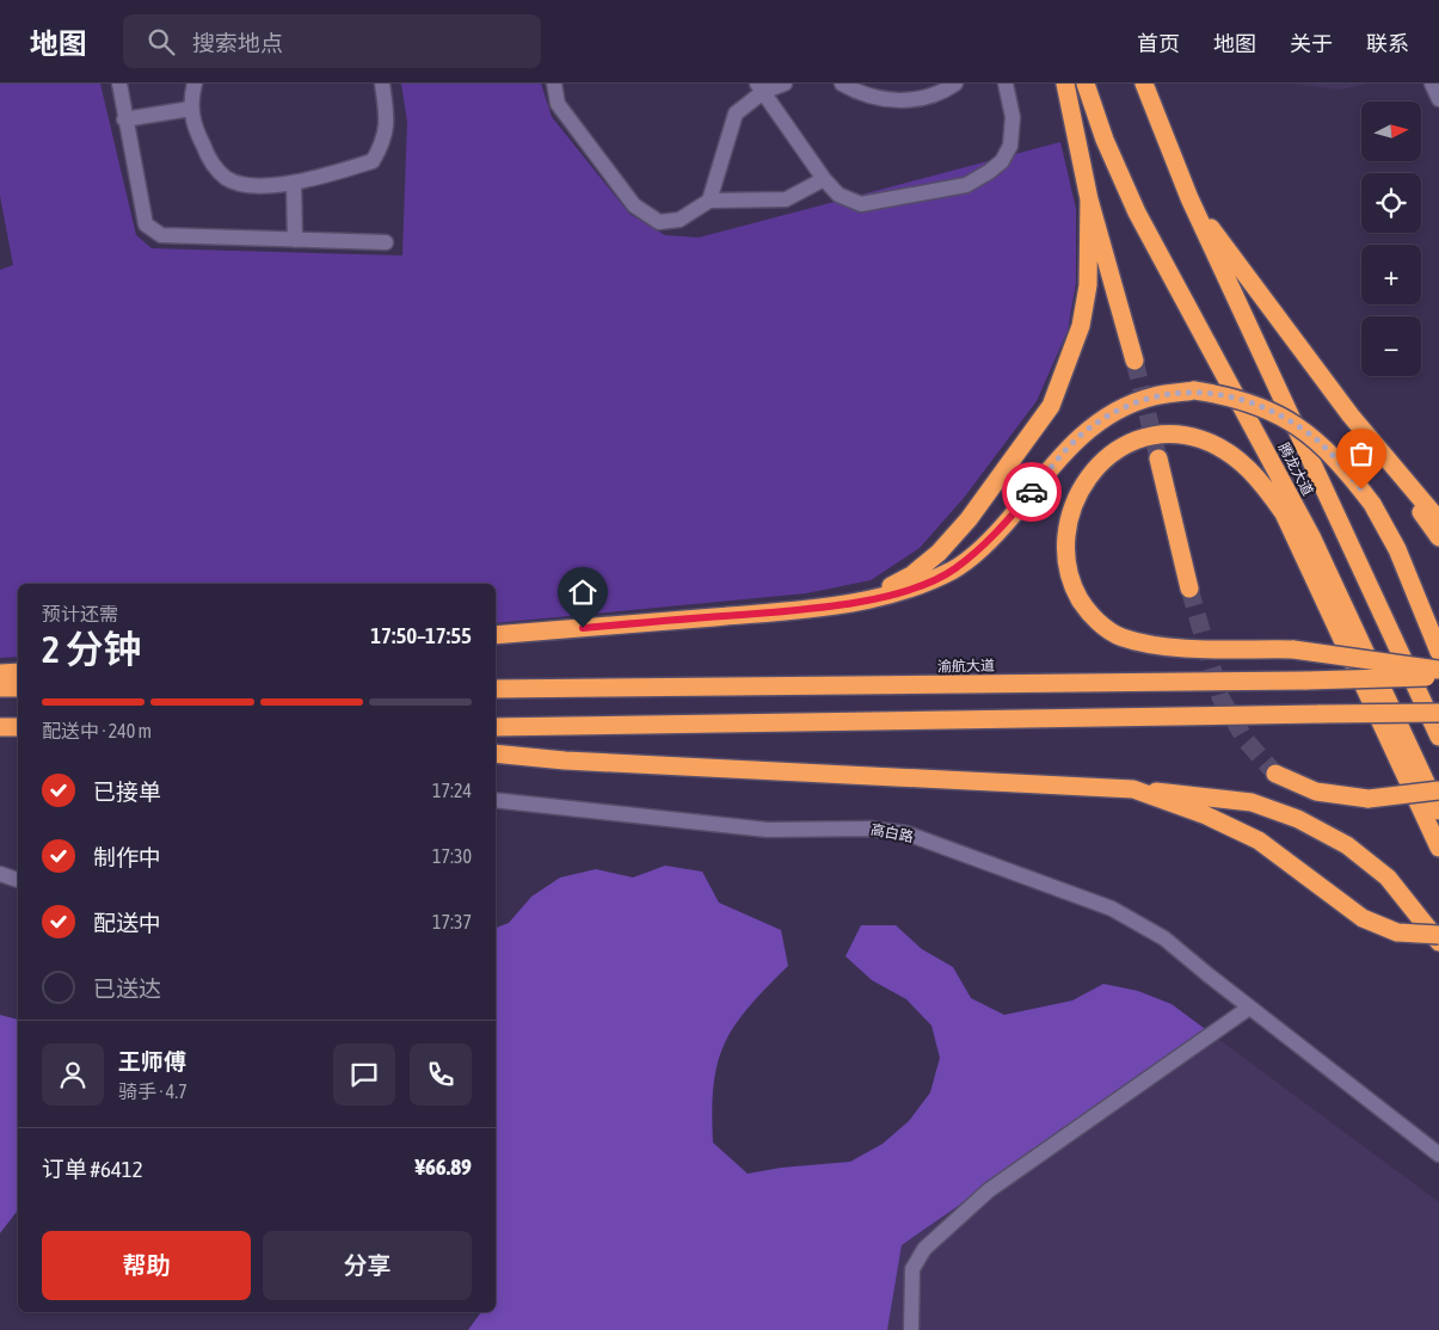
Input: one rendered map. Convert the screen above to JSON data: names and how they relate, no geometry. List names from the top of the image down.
{
  "streets": {
    "highway": ["腾龙大道", "渝航大道"],
    "street": ["高白路"]
  },
  "north": "right",
  "page": {
    "header": "地图",
    "search": "搜索地点",
    "nav": [
      "首页",
      "地图",
      "关于",
      "联系"
    ],
    "map_buttons": ["+", "−"],
    "heading": ["2 分钟", "预计还需", "17:50–17:55"],
    "panel": [
      "王师傅",
      "骑手 · 4.7",
      "订单 #6412",
      "¥66.89"
    ],
    "bar": "配送中 · 240 m",
    "list": [
      ["已接单", "17:24"],
      ["制作中", "17:30"],
      ["配送中", "17:37"],
      "已送达"
    ],
    "buttons": ["帮助", "分享"]
  }
}
